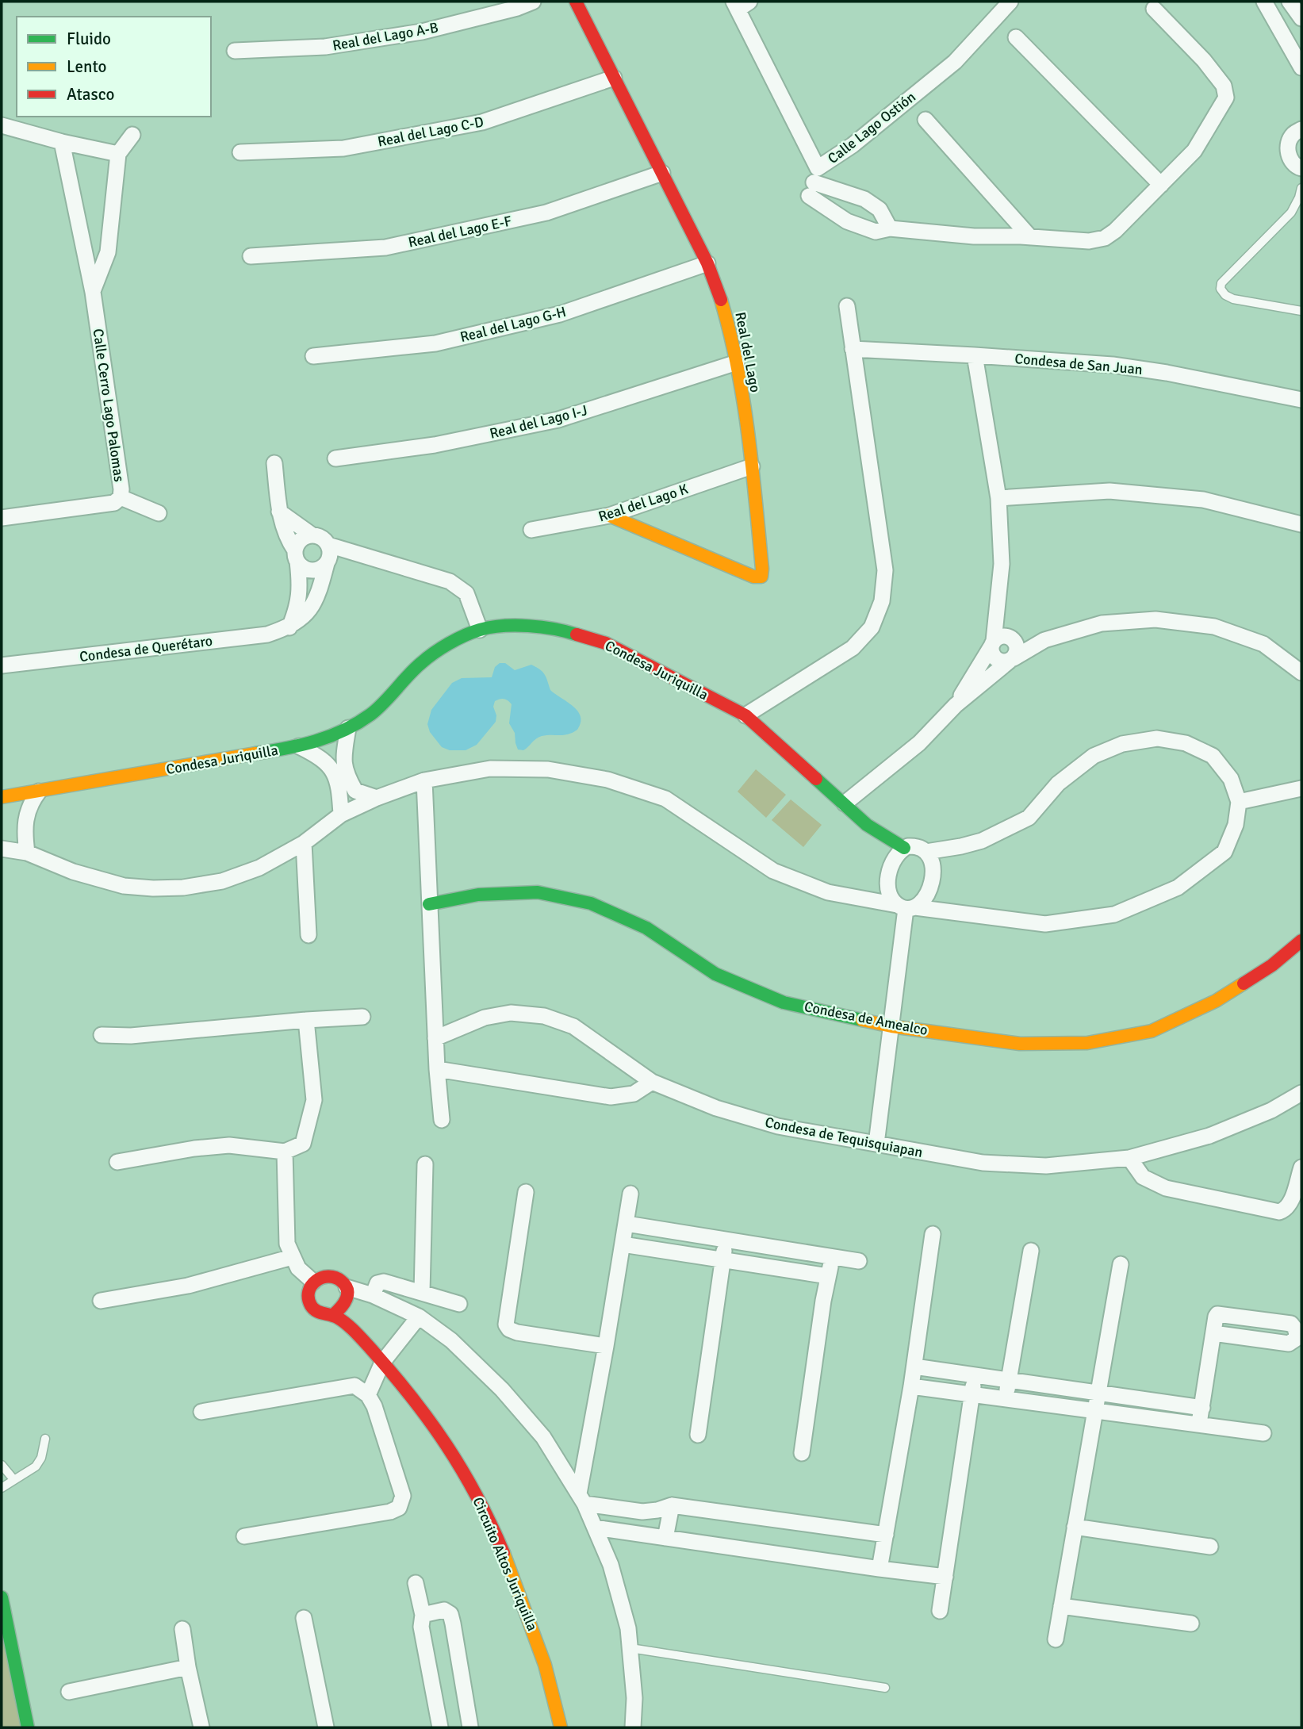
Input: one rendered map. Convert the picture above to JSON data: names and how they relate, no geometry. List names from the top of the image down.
{
  "streets": {
    "street": [
      "Real del Lago A-B",
      "Calle Lago Ostión",
      "Real del Lago C-D",
      "Real del Lago E-F",
      "Real del Lago G-H",
      "Real del Lago",
      "Condesa de San Juan",
      "Calle Cerro Lago Palomas",
      "Real del Lago I-J",
      "Real del Lago K",
      "Condesa de Querétaro",
      "Condesa Juriquilla",
      "Condesa de Amealco",
      "Condesa de Tequisquiapan",
      "Circuito Altos Juriquilla"
    ]
  },
  "crossings": [
    ["Real del Lago C-D", "Real del Lago"],
    ["Real del Lago E-F", "Real del Lago"],
    ["Real del Lago G-H", "Real del Lago"],
    ["Real del Lago", "Real del Lago I-J"],
    ["Real del Lago", "Real del Lago K"]
  ],
  "legend": ["Fluido", "Lento", "Atasco"]
}
